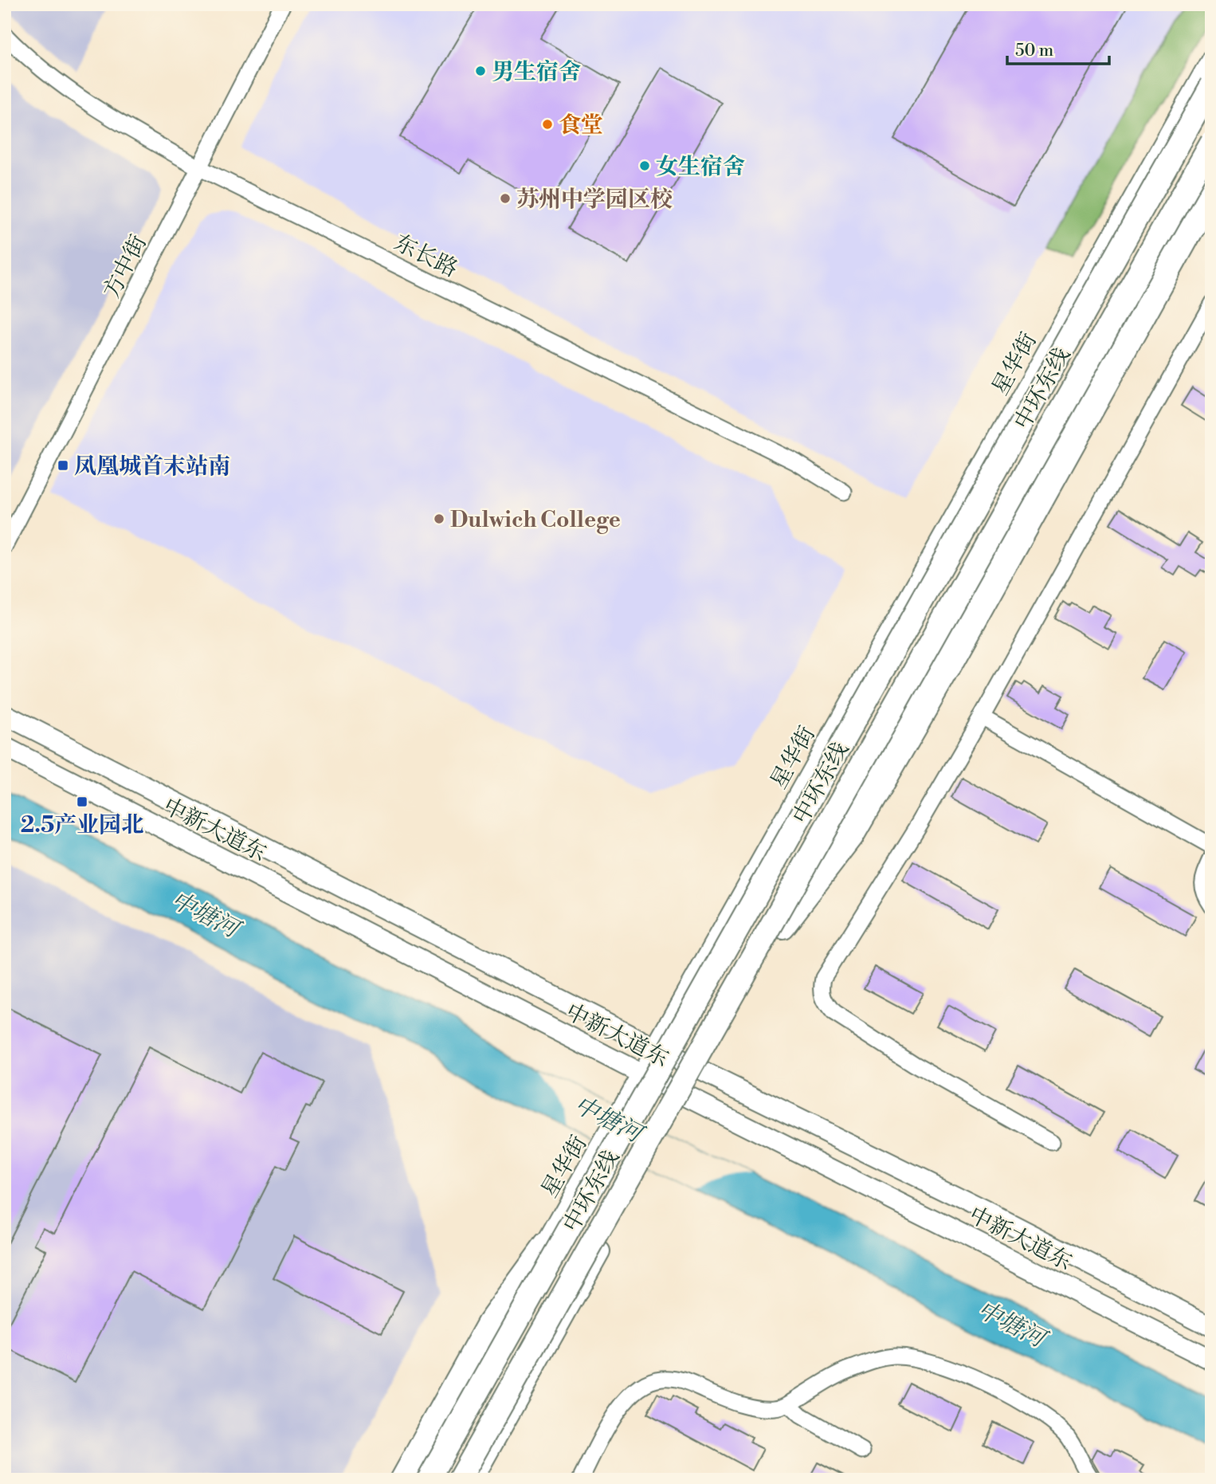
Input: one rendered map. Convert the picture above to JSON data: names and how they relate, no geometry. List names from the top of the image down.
{
  "streets": {
    "highway": ["中环东线"],
    "main road": ["星华街", "中新大道东"],
    "street": ["东长路", "方中街"]
  },
  "crossings": [
    ["东长路", "方中街"],
    ["星华街", "中新大道东"]
  ],
  "water": ["中塘河"],
  "places": {
    "other": [
      "男生宿舍",
      "食堂",
      "女生宿舍",
      "苏州中学园区校",
      "Dulwich College"
    ],
    "transit": ["凤凰城首末站南", "2.5产业园北"]
  },
  "scale_bar": "50 m"
}
